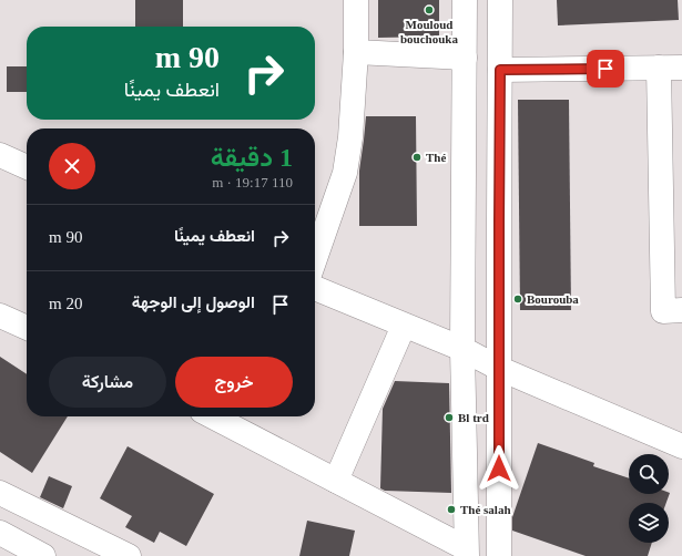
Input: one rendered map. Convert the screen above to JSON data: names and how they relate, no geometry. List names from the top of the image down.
{
  "places": [
    "Mouloud bouchouka",
    "Thé",
    "Bourouba",
    "Bl trd",
    "Thé salah"
  ],
  "page": {
    "turn": ["90 m", "انعطف يمينًا"],
    "heading": ["1 دقيقة", "110 m · 19:17"],
    "list": [
      {
        "name": "انعطف يمينًا",
        "value": "90 m"
      },
      {
        "name": "الوصول إلى الوجهة",
        "value": "20 m"
      }
    ],
    "buttons": ["خروج", "مشاركة"]
  }
}
